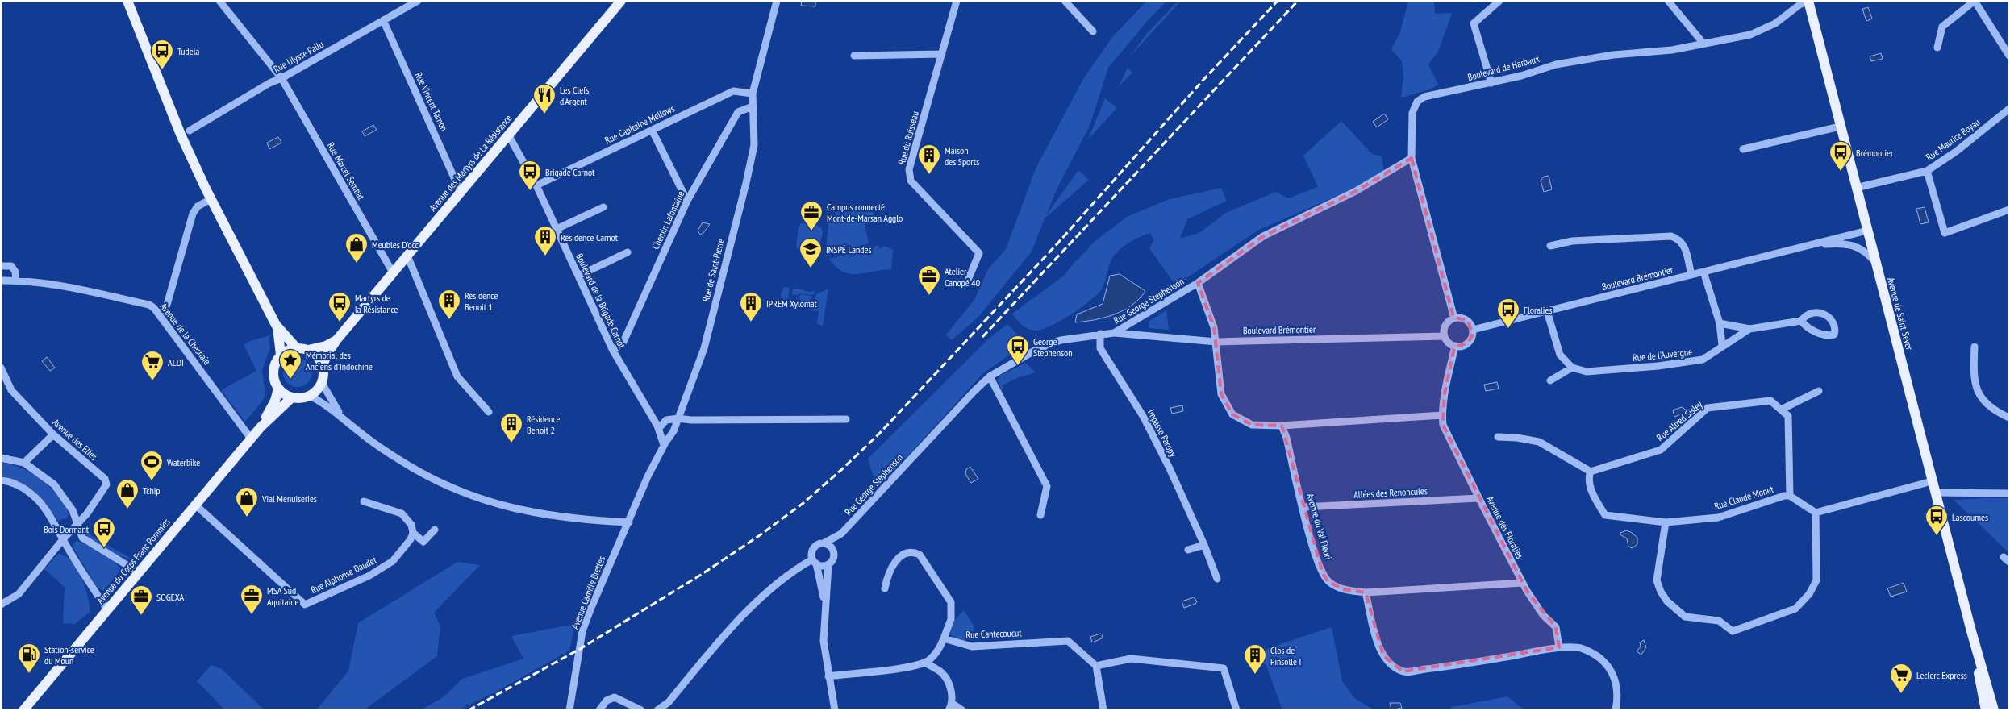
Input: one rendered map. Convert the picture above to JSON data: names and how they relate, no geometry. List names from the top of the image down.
{
  "streets": {
    "main road": ["Avenue des Martyrs de La Résistance", "Avenue de Saint-Sever", "Avenue du Corps Franc Pommiès"],
    "street": [
      "Rue Ulysse Pallu",
      "Boulevard de Harbaux",
      "Rue Vincent Tamon",
      "Rue Capitaine Mellows",
      "Rue du Ruisseau",
      "Rue Maurice Boyau",
      "Rue Marcel Sembat",
      "Chemin Lafontaine",
      "Rue de Saint-Pierre",
      "Boulevard Brémontier",
      "Boulevard de la Brigade Carnot",
      "Rue George Stephenson",
      "Avenue de la Chesnaie",
      "Rue de l'Auvergne",
      "Rue Alfred Sisley",
      "Impasse Paropy",
      "Avenue des Elfes",
      "Allées des Renoncules",
      "Rue Claude Monet",
      "Avenue du Val Fleuri",
      "Avenue des Floralies",
      "Rue Alphonse Daudet",
      "Avenue Camille Brettes",
      "Rue Cantecoucut"
    ]
  },
  "crossings": [
    ["Rue Ulysse Pallu", "Rue Vincent Tamon"],
    ["Rue Ulysse Pallu", "Rue Marcel Sembat"],
    ["Boulevard de Harbaux", "Boulevard Brémontier"],
    ["Boulevard de Harbaux", "Rue George Stephenson"],
    ["Boulevard de Harbaux", "Avenue de Saint-Sever"],
    ["Boulevard de Harbaux", "Avenue des Floralies"],
    ["Rue Vincent Tamon", "Avenue des Martyrs de La Résistance"],
    ["Rue Capitaine Mellows", "Rue de Saint-Pierre"],
    ["Rue Capitaine Mellows", "Boulevard de la Brigade Carnot"],
    ["Rue Maurice Boyau", "Avenue de Saint-Sever"],
    ["Avenue des Martyrs de La Résistance", "Rue Marcel Sembat"],
    ["Avenue des Martyrs de La Résistance", "Boulevard de la Brigade Carnot"],
    ["Avenue des Martyrs de La Résistance", "Avenue du Corps Franc Pommiès"],
    ["Chemin Lafontaine", "Rue de Saint-Pierre"],
    ["Chemin Lafontaine", "Boulevard de la Brigade Carnot"],
    ["Rue de Saint-Pierre", "Boulevard de la Brigade Carnot"],
    ["Rue de Saint-Pierre", "Avenue Camille Brettes"],
    ["Boulevard Brémontier", "Rue George Stephenson"],
    ["Boulevard Brémontier", "Avenue de Saint-Sever"],
    ["Boulevard Brémontier", "Avenue des Floralies"],
    ["Rue George Stephenson", "Impasse Paropy"],
    ["Avenue de la Chesnaie", "Avenue du Corps Franc Pommiès"],
    ["Rue Alfred Sisley", "Rue Claude Monet"],
    ["Allées des Renoncules", "Avenue du Val Fleuri"],
    ["Allées des Renoncules", "Avenue des Floralies"],
    ["Avenue du Val Fleuri", "Avenue des Floralies"],
    ["Avenue du Corps Franc Pommiès", "Rue Alphonse Daudet"]
  ],
  "places": {
    "bus stop": [
      "Tudela",
      "Brémontier",
      "Brigade Carnot",
      "Martyrs de la Résistance",
      "Floralies",
      "George Stephenson",
      "Lascoumes",
      "Bois Dormant"
    ],
    "restaurant": ["Les Clefs d'Argent"],
    "building": [
      "Maison des Sports",
      "Résidence Carnot",
      "Résidence Benoit 1",
      "IPREM Xylomat",
      "Résidence Benoit 2",
      "Clos de Pinsolle I"
    ],
    "office": [
      "Campus connecté Mont-de-Marsan Agglo",
      "Atelier Canopé 40",
      "MSA Sud Aquitaine",
      "SOGEXA"
    ],
    "shop": ["Meubles D'occ", "Tchip", "Vial Menuiseries"],
    "school or university": ["INSPÉ Landes"],
    "place": ["Mémorial des Anciens d'Indochine"],
    "supermarket": ["ALDI", "Leclerc Express"],
    "sports": ["Waterbike"],
    "fuel station": ["Station-service du Moun"]
  }
}
